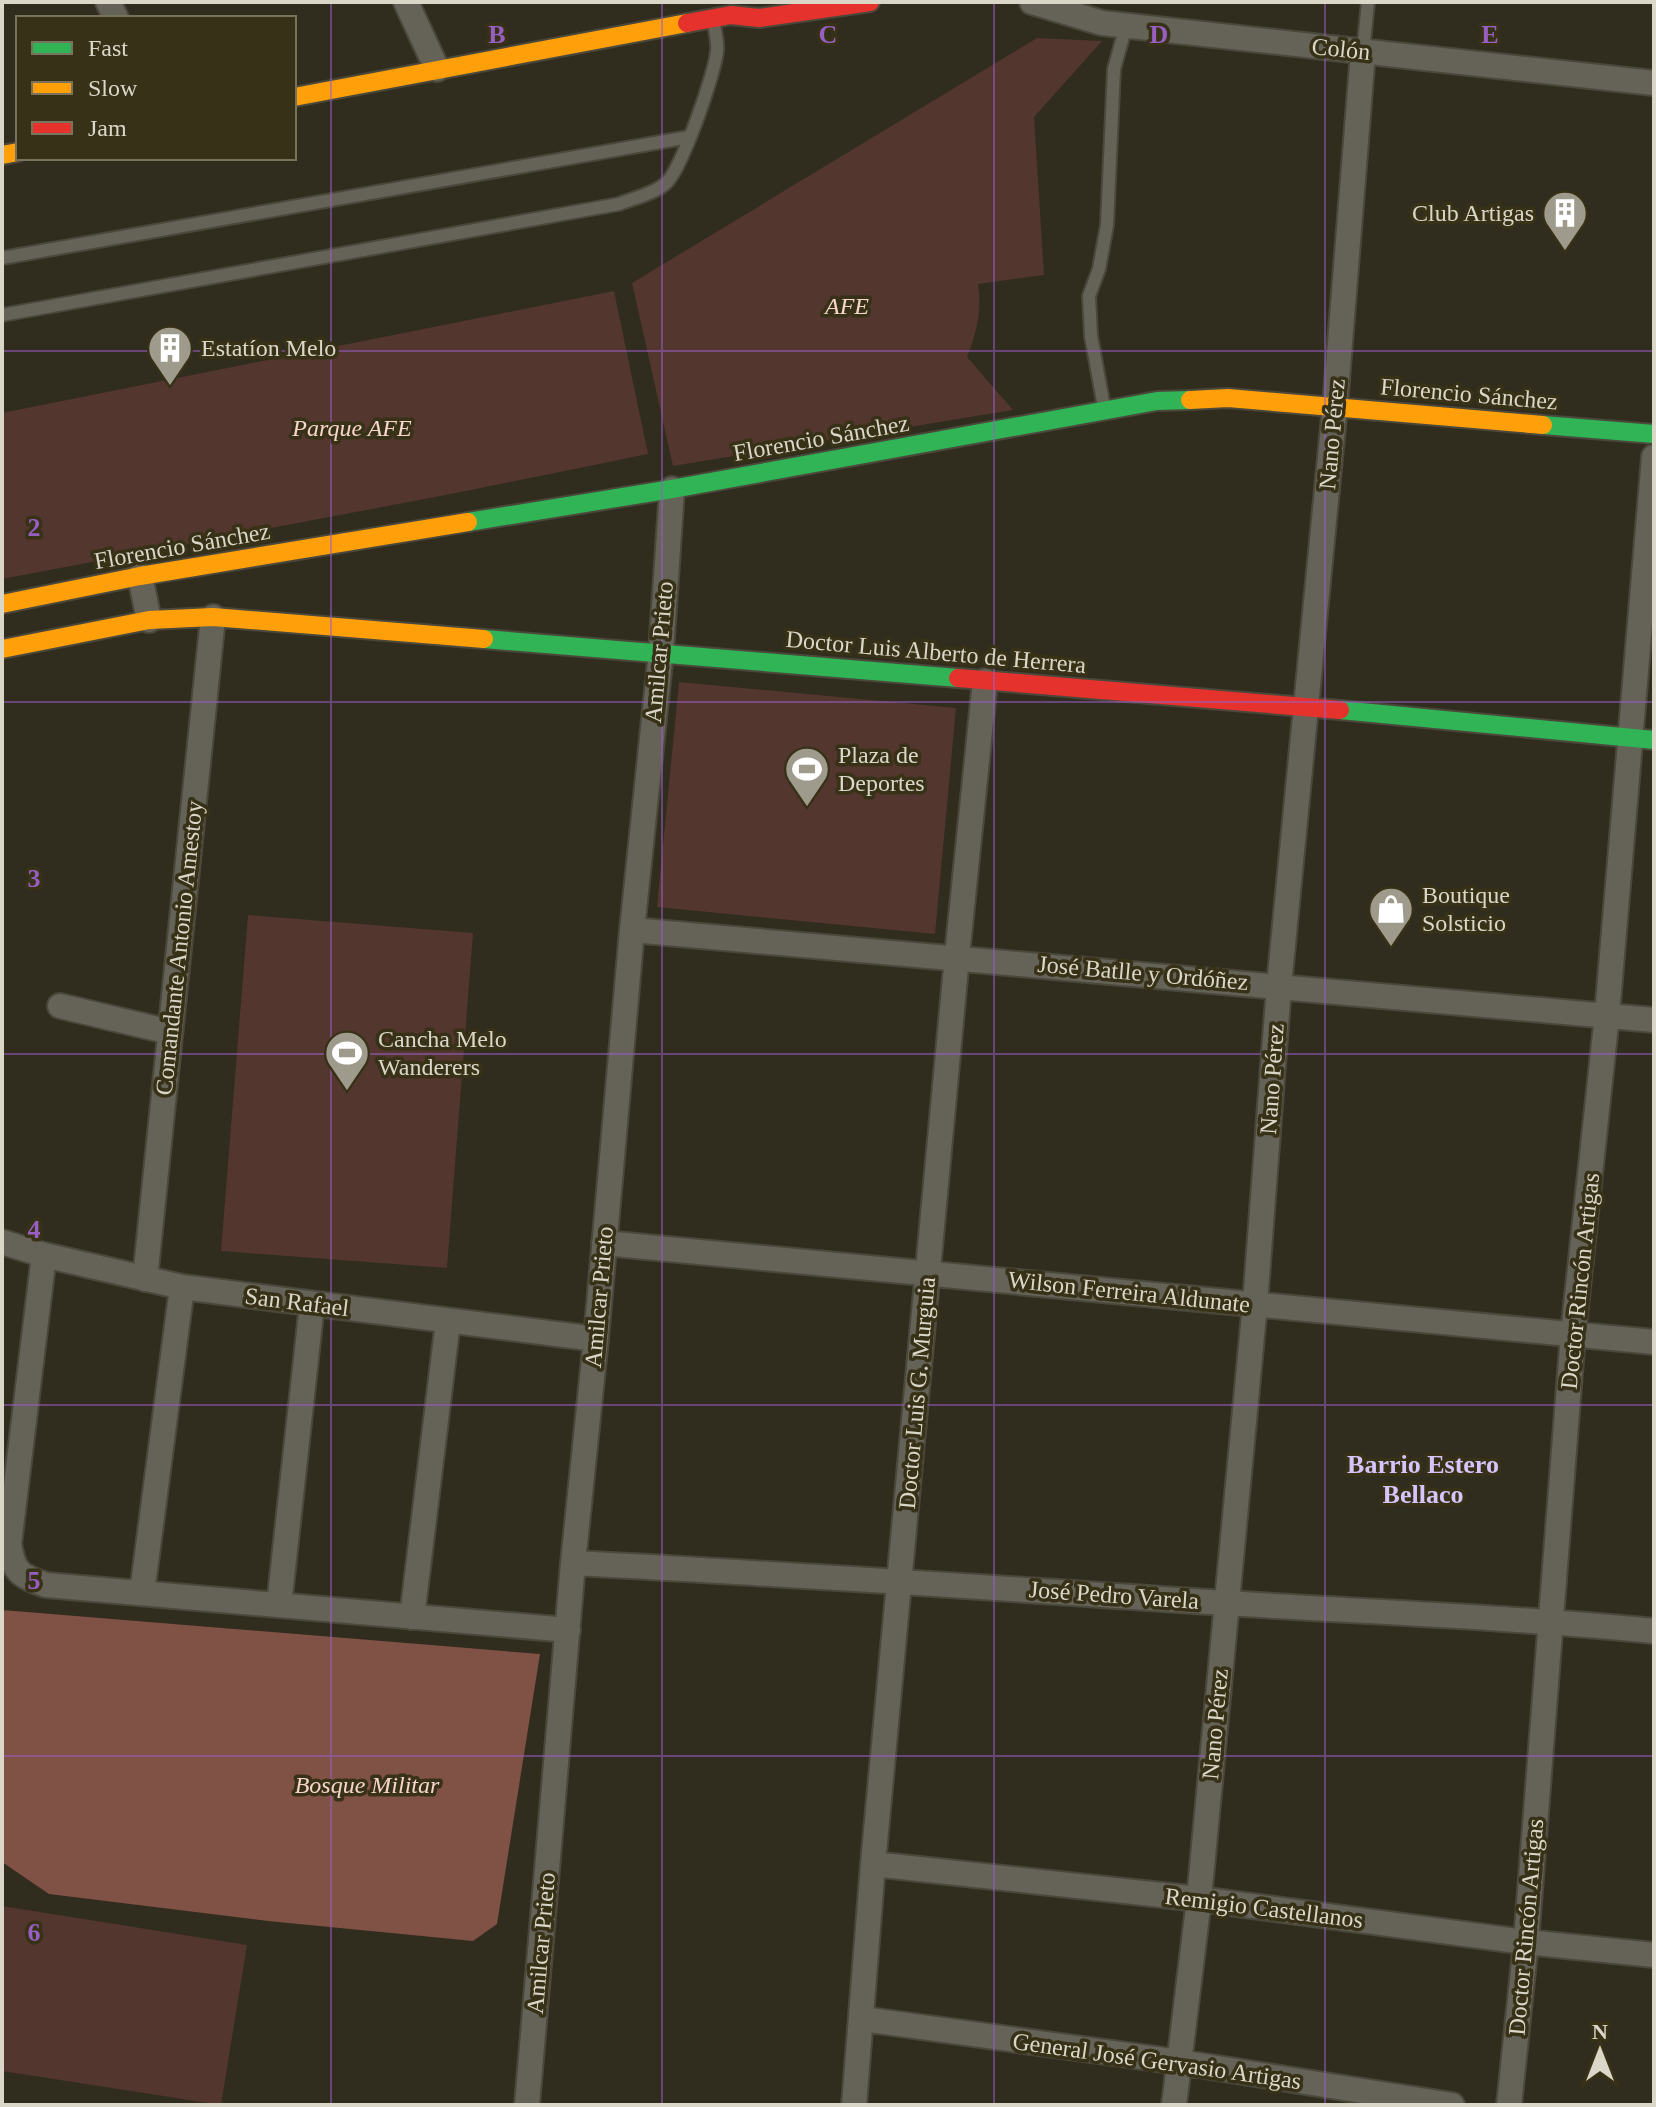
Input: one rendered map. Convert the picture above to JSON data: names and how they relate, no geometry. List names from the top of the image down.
{
  "streets": {
    "street": [
      "Colón",
      "Florencio Sánchez",
      "Nano Pérez",
      "Amilcar Prieto",
      "Doctor Luis Alberto de Herrera",
      "Comandante Antonio Amestoy",
      "José Batlle y Ordóñez",
      "Doctor Rincón Artigas",
      "Wilson Ferreira Aldunate",
      "San Rafael",
      "Doctor Luis G. Murguia",
      "José Pedro Varela",
      "Remigio Castellanos",
      "General José Gervasio Artigas"
    ]
  },
  "crossings": [
    ["Colón", "Nano Pérez"],
    ["Florencio Sánchez", "Nano Pérez"],
    ["Florencio Sánchez", "Amilcar Prieto"],
    ["Nano Pérez", "Doctor Luis Alberto de Herrera"],
    ["Nano Pérez", "José Batlle y Ordóñez"],
    ["Nano Pérez", "Wilson Ferreira Aldunate"],
    ["Nano Pérez", "José Pedro Varela"],
    ["Nano Pérez", "Remigio Castellanos"],
    ["Nano Pérez", "General José Gervasio Artigas"],
    ["Amilcar Prieto", "Doctor Luis Alberto de Herrera"],
    ["Amilcar Prieto", "José Batlle y Ordóñez"],
    ["Amilcar Prieto", "Wilson Ferreira Aldunate"],
    ["Amilcar Prieto", "San Rafael"],
    ["Amilcar Prieto", "José Pedro Varela"],
    ["Doctor Luis Alberto de Herrera", "Comandante Antonio Amestoy"],
    ["Doctor Luis Alberto de Herrera", "Doctor Rincón Artigas"],
    ["Doctor Luis Alberto de Herrera", "Doctor Luis G. Murguia"],
    ["Comandante Antonio Amestoy", "San Rafael"],
    ["José Batlle y Ordóñez", "Doctor Rincón Artigas"],
    ["José Batlle y Ordóñez", "Doctor Luis G. Murguia"],
    ["Doctor Rincón Artigas", "Wilson Ferreira Aldunate"],
    ["Doctor Rincón Artigas", "José Pedro Varela"],
    ["Doctor Rincón Artigas", "Remigio Castellanos"],
    ["Wilson Ferreira Aldunate", "Doctor Luis G. Murguia"],
    ["Doctor Luis G. Murguia", "José Pedro Varela"],
    ["Doctor Luis G. Murguia", "Remigio Castellanos"],
    ["Doctor Luis G. Murguia", "General José Gervasio Artigas"]
  ],
  "districts": ["Barrio Estero Bellaco"],
  "parks": ["AFE", "Parque AFE", "Bosque Militar"],
  "places": {
    "building": ["Club Artigas", "Estatíon Melo"],
    "sports": ["Plaza de Deportes", "Cancha Melo Wanderers"],
    "shop": ["Boutique Solsticio"]
  },
  "legend": ["Fast", "Slow", "Jam"],
  "north": "top",
  "grid": {
    "columns": [
      "B",
      "C",
      "D",
      "E"
    ],
    "rows": [
      "2",
      "3",
      "4",
      "5",
      "6"
    ]
  }
}
